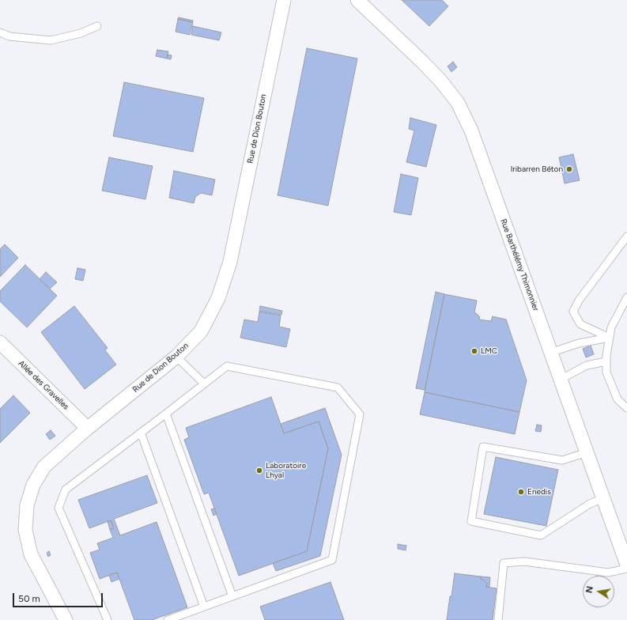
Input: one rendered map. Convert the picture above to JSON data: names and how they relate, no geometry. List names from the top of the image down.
{
  "streets": {
    "street": ["Rue de Dion Bouton", "Rue Barthélémy Thimonnier", "Allée des Gravelles"]
  },
  "crossings": [
    ["Rue de Dion Bouton", "Allée des Gravelles"]
  ],
  "places": [
    "Iribarren Béton",
    "LMC",
    "Laboratoire Lhyal",
    "Enedis"
  ],
  "scale_bar": "50 m",
  "north": "left"
}
